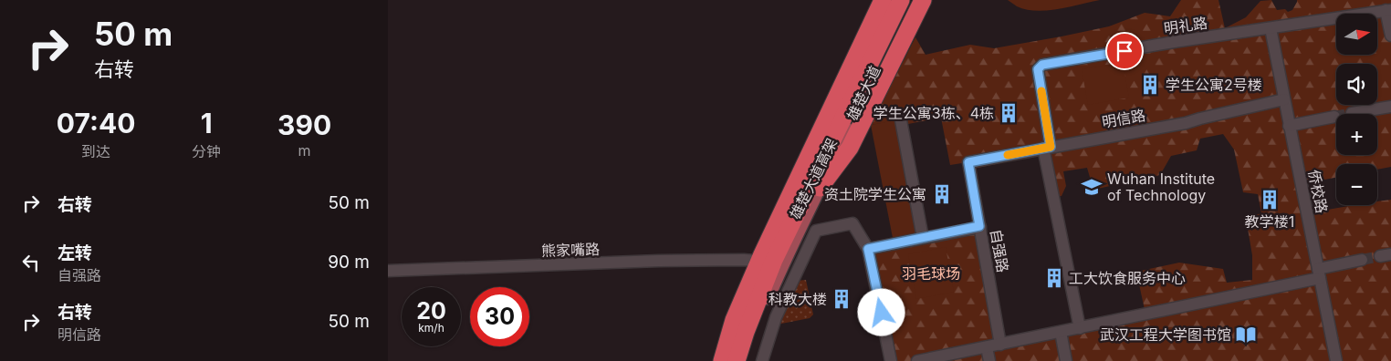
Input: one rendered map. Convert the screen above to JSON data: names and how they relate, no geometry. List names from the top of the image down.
{
  "streets": {
    "highway": ["雄楚大道高架"],
    "main road": ["雄楚大道"],
    "street": [
      "明礼路",
      "明信路",
      "侨校路",
      "熊家嘴路",
      "自强路"
    ]
  },
  "crossings": [
    ["明礼路", "明信路"],
    ["明礼路", "侨校路"],
    ["雄楚大道", "熊家嘴路"],
    ["明信路", "侨校路"],
    ["明信路", "自强路"]
  ],
  "parks": ["羽毛球场"],
  "places": {
    "building": [
      "学生公寓2号楼",
      "学生公寓3栋、4栋",
      "资土院学生公寓",
      "教学楼1",
      "工大饮食服务中心",
      "科教大楼"
    ],
    "school or university": ["Wuhan Institute of Technology"],
    "library": ["武汉工程大学图书馆"]
  },
  "north": "right",
  "page": {
    "turn": ["50 m", "右转"],
    "map_buttons": ["+", "−"],
    "eta": [
      "07:40",
      "到达",
      "1",
      "分钟",
      "390",
      "m"
    ],
    "list": [
      {
        "name": "右转",
        "value": "50 m"
      },
      {
        "name": "左转",
        "note": "自强路",
        "value": "90 m"
      },
      {
        "name": "右转",
        "note": "明信路",
        "value": "50 m"
      }
    ],
    "speed": "20 km/h",
    "limit": "30"
  }
}
